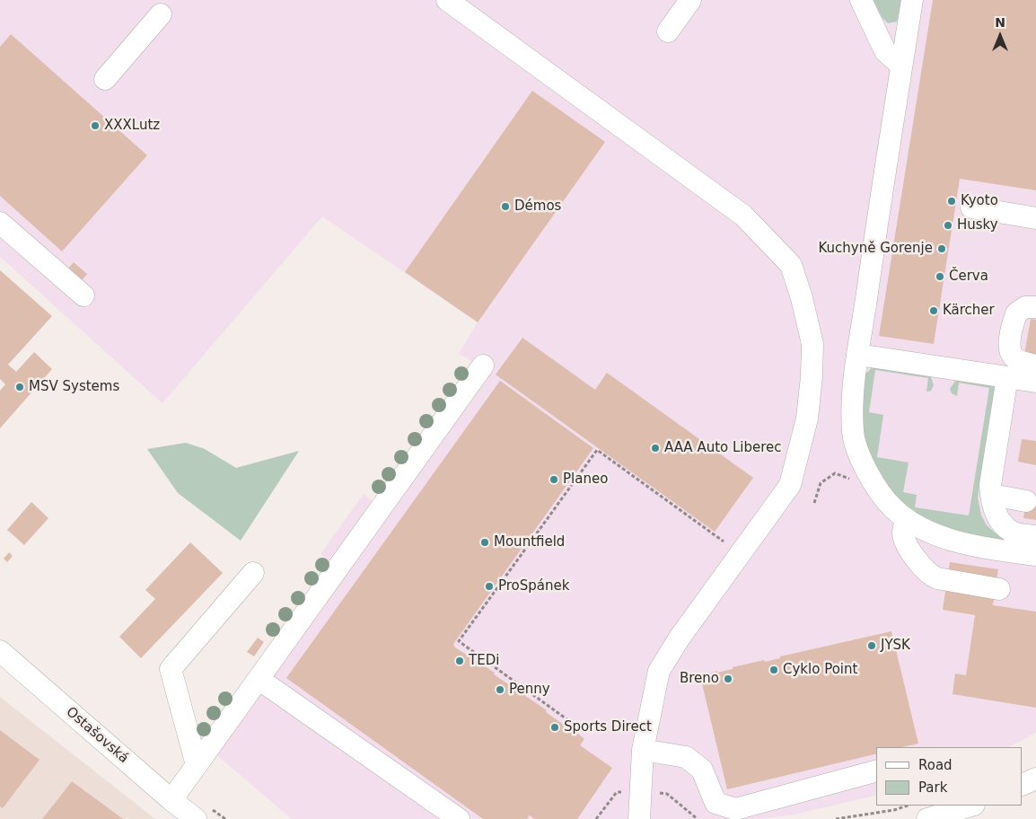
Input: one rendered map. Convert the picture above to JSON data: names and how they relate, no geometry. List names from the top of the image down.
{
  "streets": {
    "street": ["Ostašovská"]
  },
  "places": [
    "XXXLutz",
    "Kyoto",
    "Démos",
    "Husky",
    "Kuchyně Gorenje",
    "Červa",
    "Kärcher",
    "MSV Systems",
    "AAA Auto Liberec",
    "Planeo",
    "Mountfield",
    "ProSpánek",
    "JYSK",
    "TEDi",
    "Cyklo Point",
    "Breno",
    "Penny",
    "Sports Direct"
  ],
  "legend": ["Road", "Park"],
  "north": "top"
}
